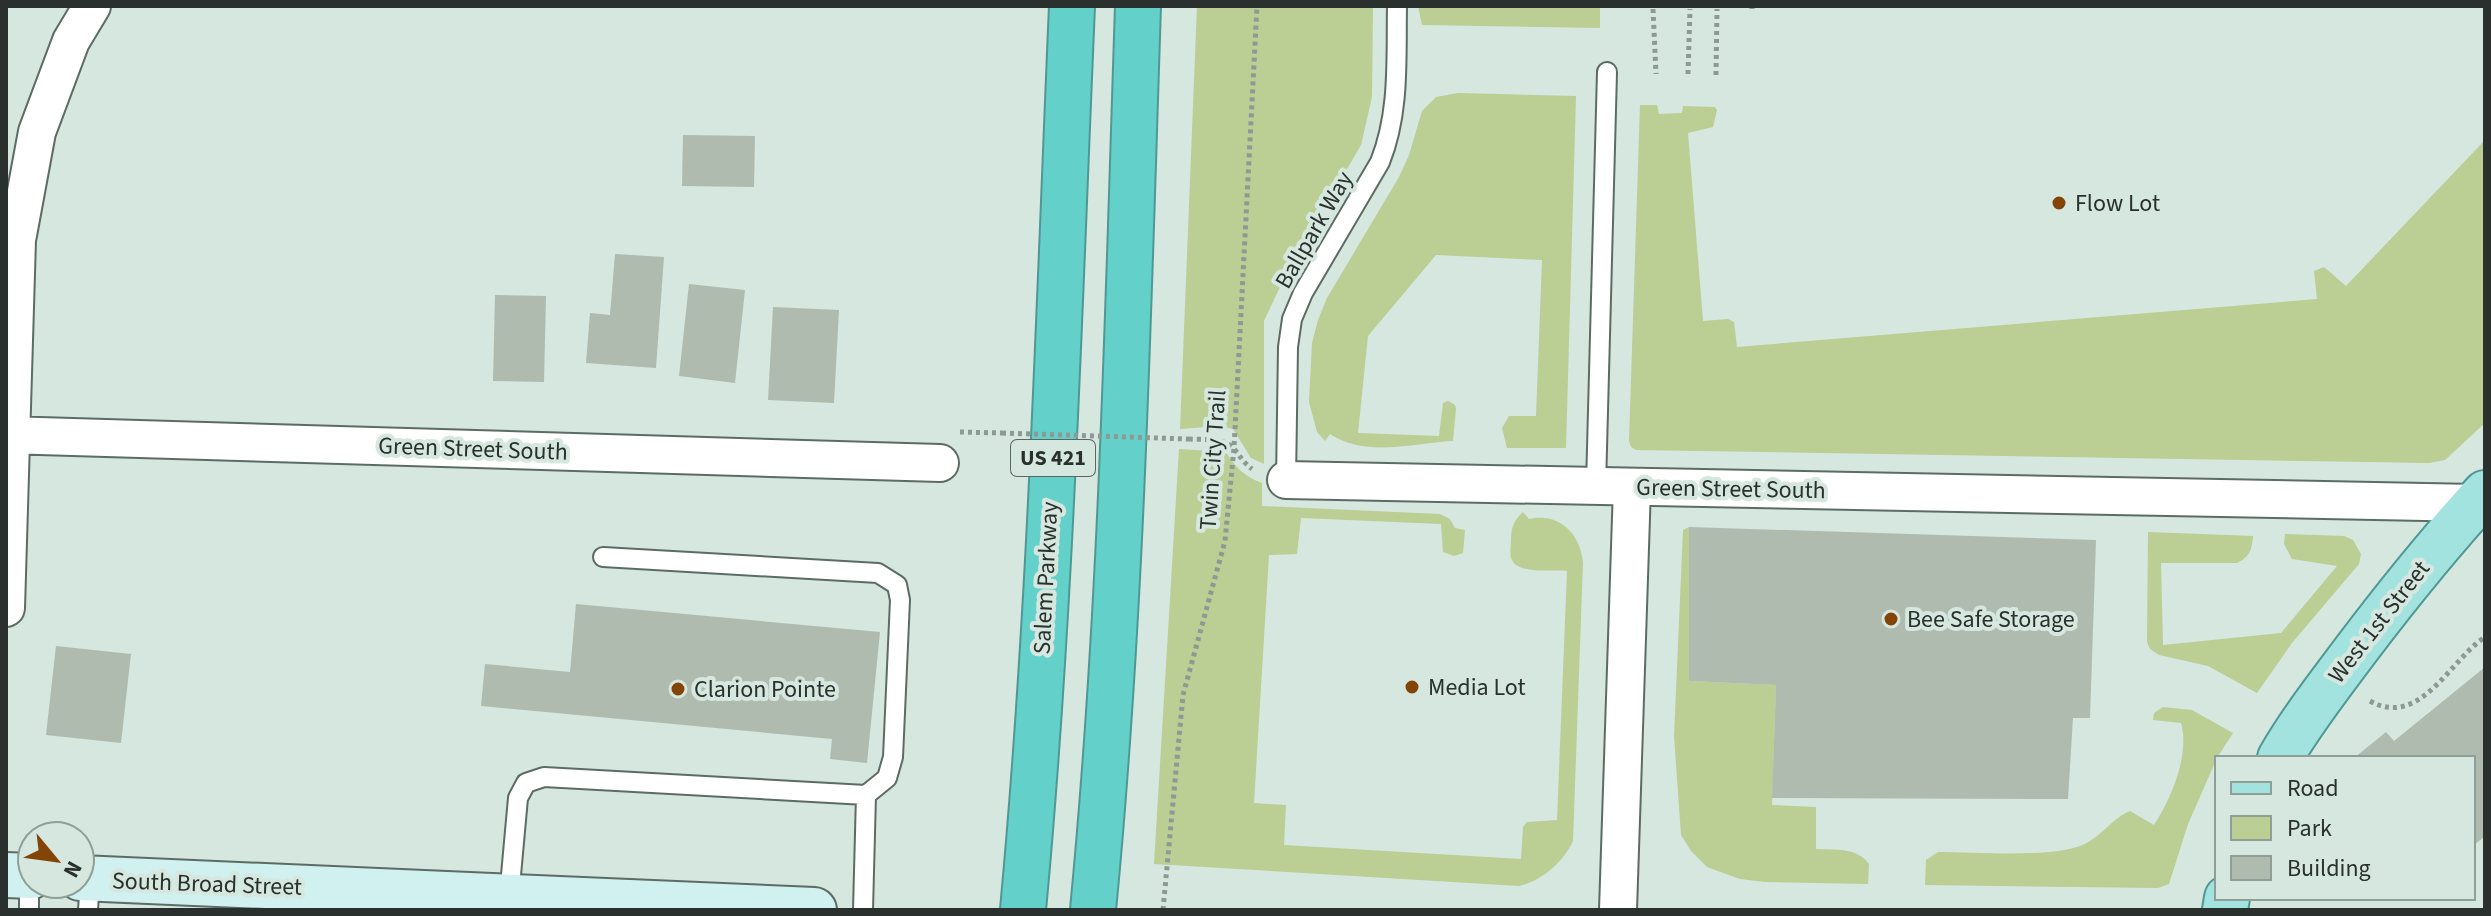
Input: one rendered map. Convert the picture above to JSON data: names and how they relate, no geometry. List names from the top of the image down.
{
  "streets": {
    "highway": ["US 421", "Salem Parkway"],
    "main road": ["West 1st Street"],
    "street": ["Green Street South", "South Broad Street"],
    "lane": ["Ballpark Way"],
    "path": ["Twin City Trail"]
  },
  "crossings": [
    ["Ballpark Way", "Green Street South"],
    ["Green Street South", "West 1st Street"]
  ],
  "places": [
    "Flow Lot",
    "Bee Safe Storage",
    "Media Lot",
    "Clarion Pointe"
  ],
  "legend": ["Road", "Park", "Building"],
  "north": "bottom right"
}
